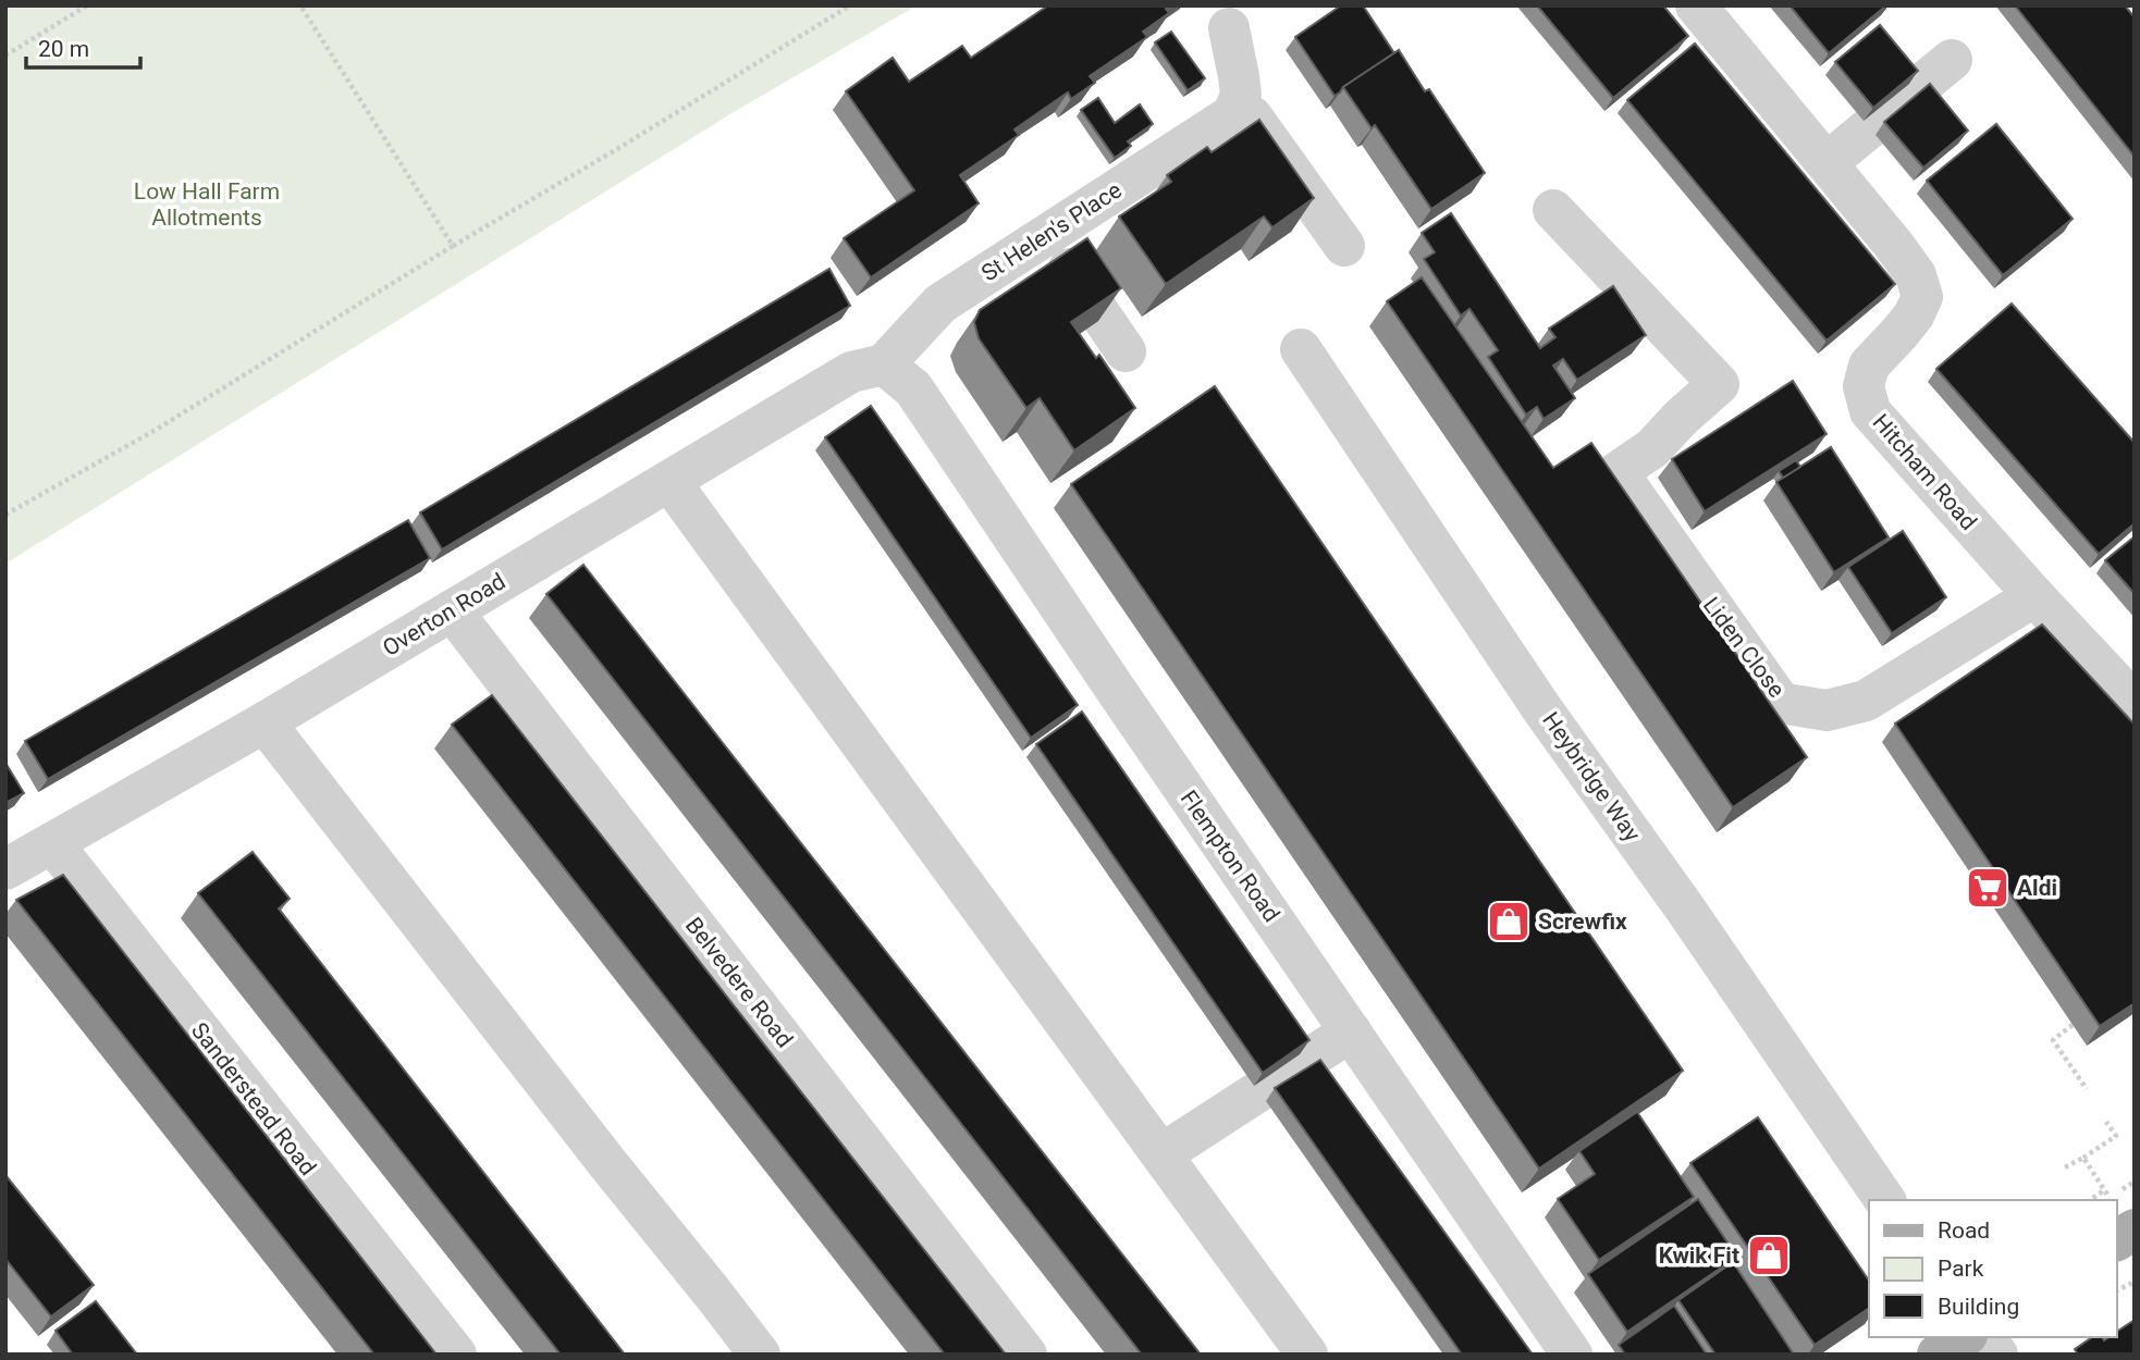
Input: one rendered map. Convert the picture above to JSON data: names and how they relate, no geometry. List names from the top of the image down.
{
  "streets": {
    "street": [
      "St Helen's Place",
      "Hitcham Road",
      "Overton Road",
      "Liden Close",
      "Heybridge Way",
      "Flempton Road",
      "Belvedere Road",
      "Sanderstead Road"
    ]
  },
  "crossings": [
    ["St Helen's Place", "Overton Road"],
    ["St Helen's Place", "Flempton Road"],
    ["Hitcham Road", "Liden Close"],
    ["Overton Road", "Flempton Road"],
    ["Overton Road", "Belvedere Road"],
    ["Overton Road", "Sanderstead Road"]
  ],
  "parks": ["Low Hall Farm Allotments"],
  "places": {
    "supermarket": ["Aldi"],
    "shop": ["Screwfix", "Kwik Fit"]
  },
  "legend": ["Road", "Park", "Building"],
  "scale_bar": "20 m"
}
